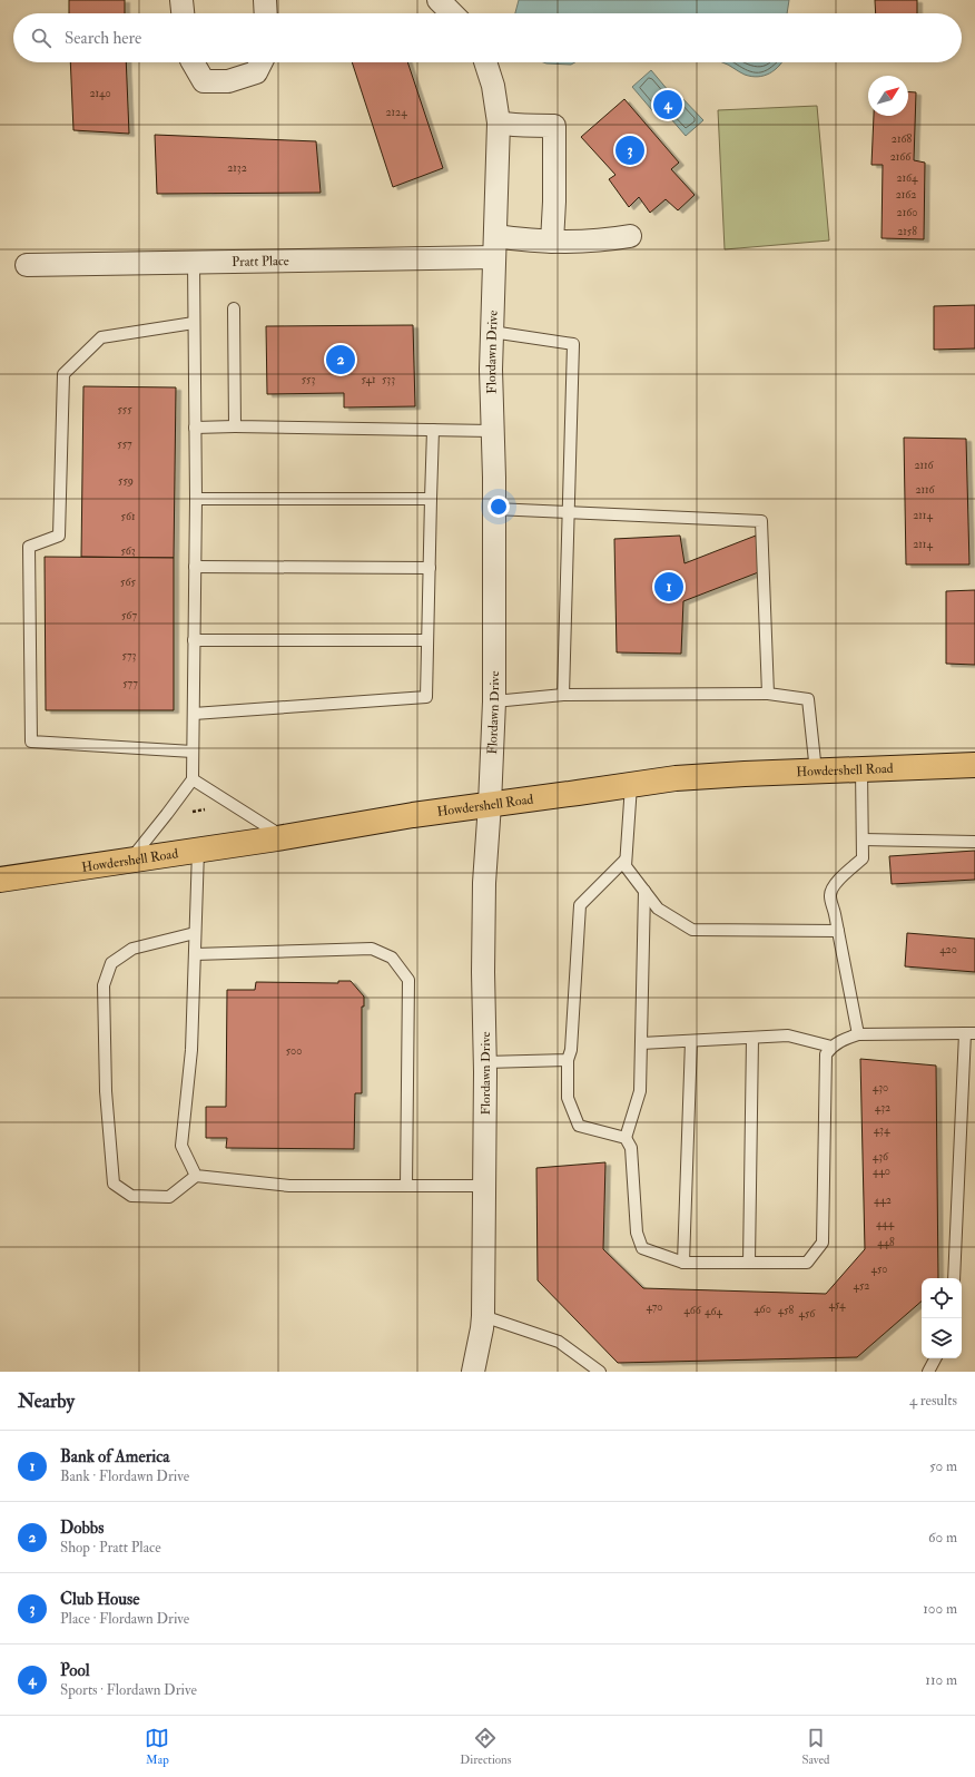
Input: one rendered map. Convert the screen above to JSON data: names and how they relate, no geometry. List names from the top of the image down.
{
  "streets": {
    "main road": ["Howdershell Road"],
    "street": ["Pratt Place", "Flordawn Drive"]
  },
  "crossings": [
    ["Pratt Place", "Flordawn Drive"],
    ["Flordawn Drive", "Howdershell Road"]
  ],
  "house_numbers": [
    "2140",
    "2124",
    "2168",
    "2166",
    "2132",
    "2164",
    "2162",
    "2160",
    "2158",
    "553",
    "541",
    "533",
    "555",
    "557",
    "2116",
    "559",
    "2116",
    "2114",
    "561",
    "2114",
    "563",
    "565",
    "567",
    "573",
    "577",
    "420",
    "500",
    "430",
    "432",
    "434",
    "436",
    "440",
    "442",
    "444",
    "448",
    "450",
    "452",
    "454",
    "470",
    "460",
    "466",
    "458",
    "464",
    "456"
  ],
  "north": "top right",
  "page": {
    "search": "Search here",
    "pins": [
      "4",
      "3",
      "2",
      "1"
    ],
    "heading": ["Nearby", "4 results"],
    "list": [
      {
        "mark": "1",
        "name": "Bank of America",
        "note": "Bank · Flordawn Drive",
        "value": "50 m"
      },
      {
        "mark": "2",
        "name": "Dobbs",
        "note": "Shop · Pratt Place",
        "value": "60 m"
      },
      {
        "mark": "3",
        "name": "Club House",
        "note": "Place · Flordawn Drive",
        "value": "100 m"
      },
      {
        "mark": "4",
        "name": "Pool",
        "note": "Sports · Flordawn Drive",
        "value": "110 m"
      }
    ],
    "nav": ["Map", "Directions", "Saved"]
  }
}
